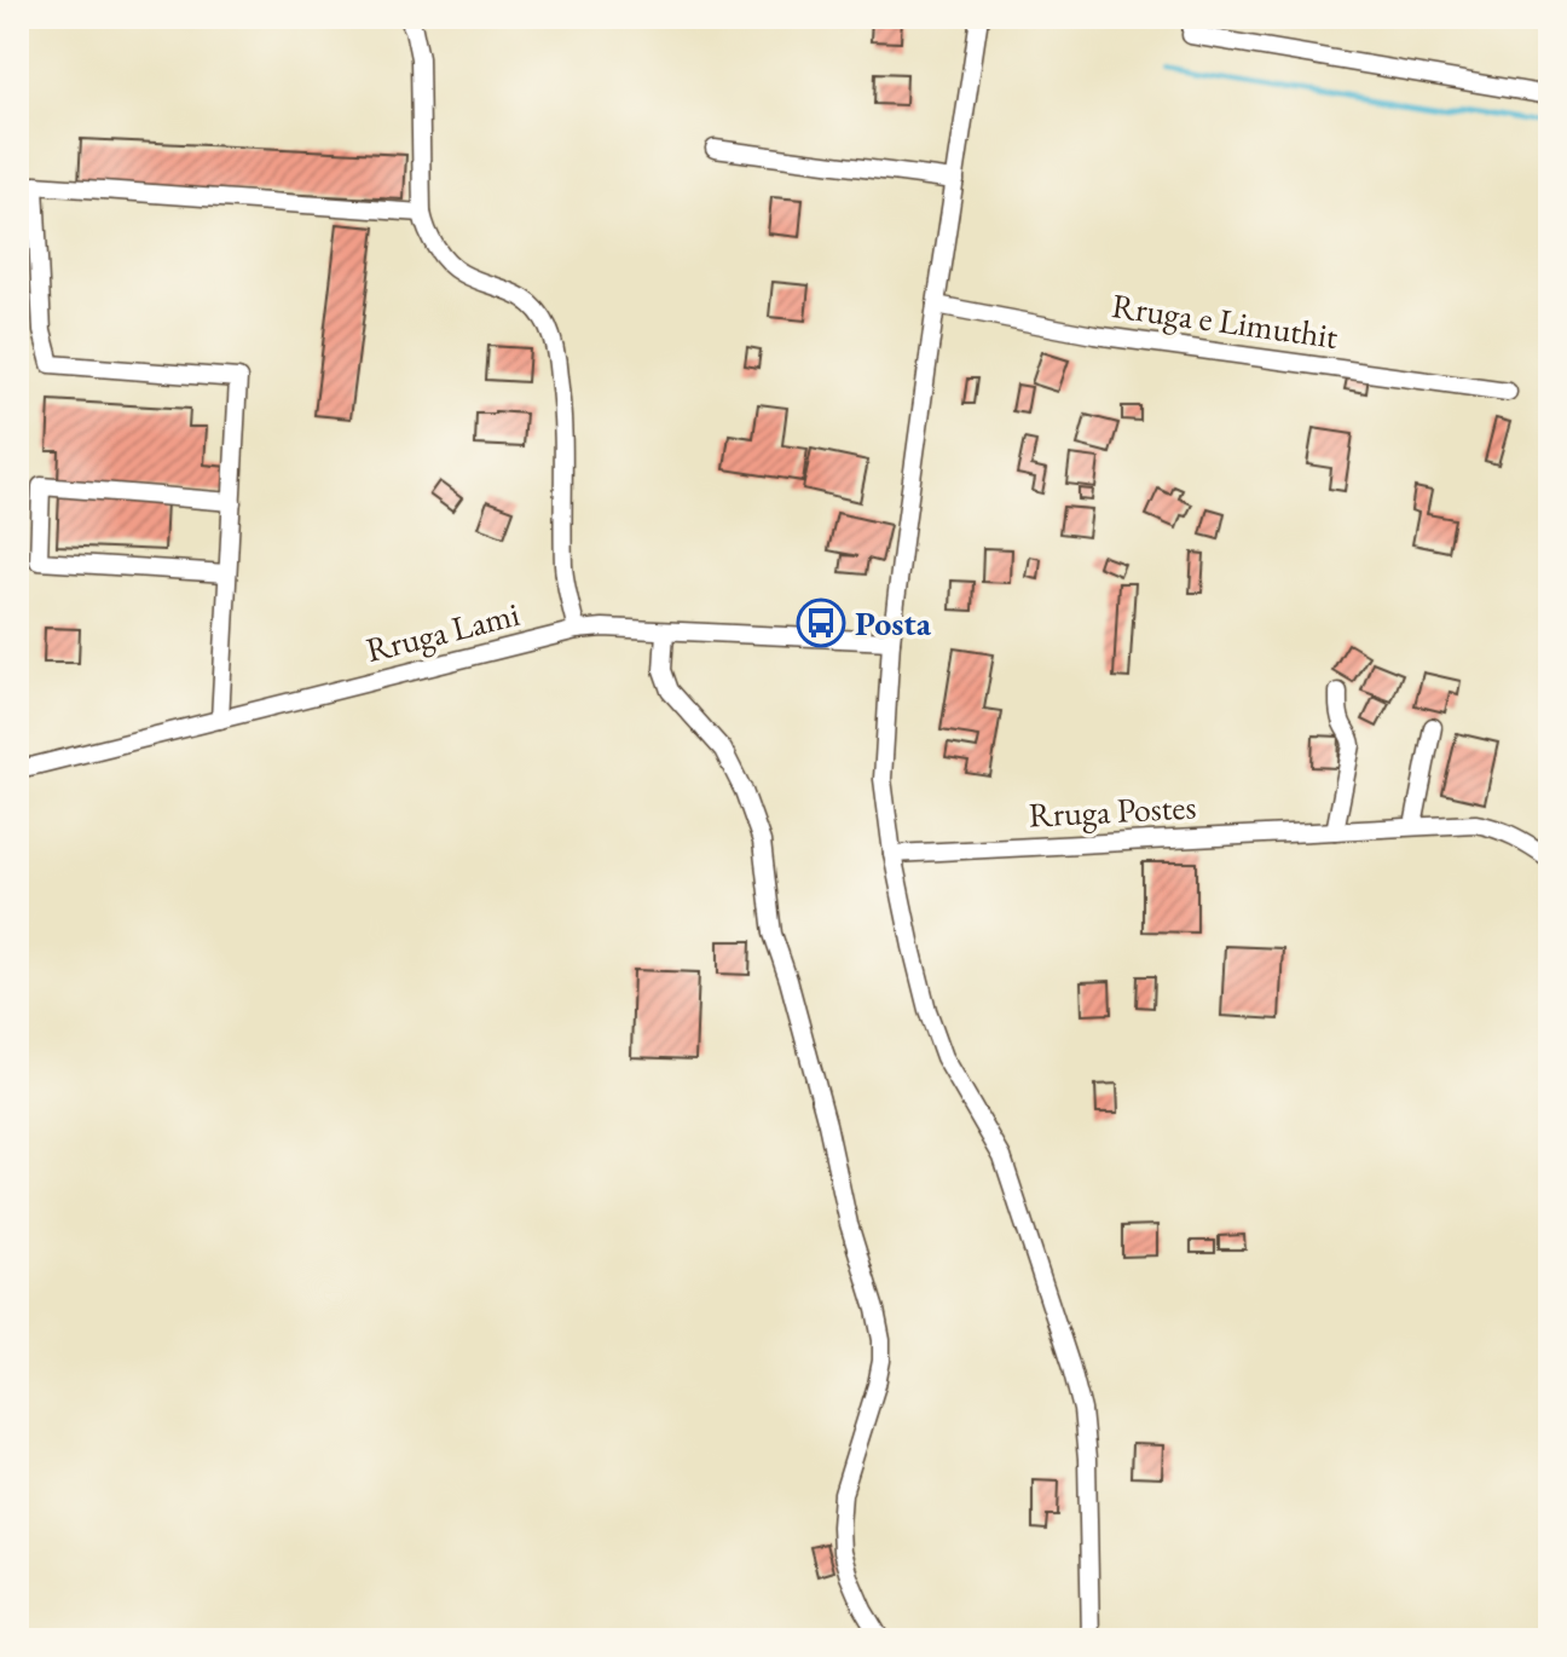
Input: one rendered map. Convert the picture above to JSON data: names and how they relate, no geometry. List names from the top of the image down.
{
  "streets": {
    "street": ["Rruga e Limuthit", "Rruga Lami", "Rruga Postes"]
  },
  "places": {
    "bus stop": ["Posta"]
  }
}
